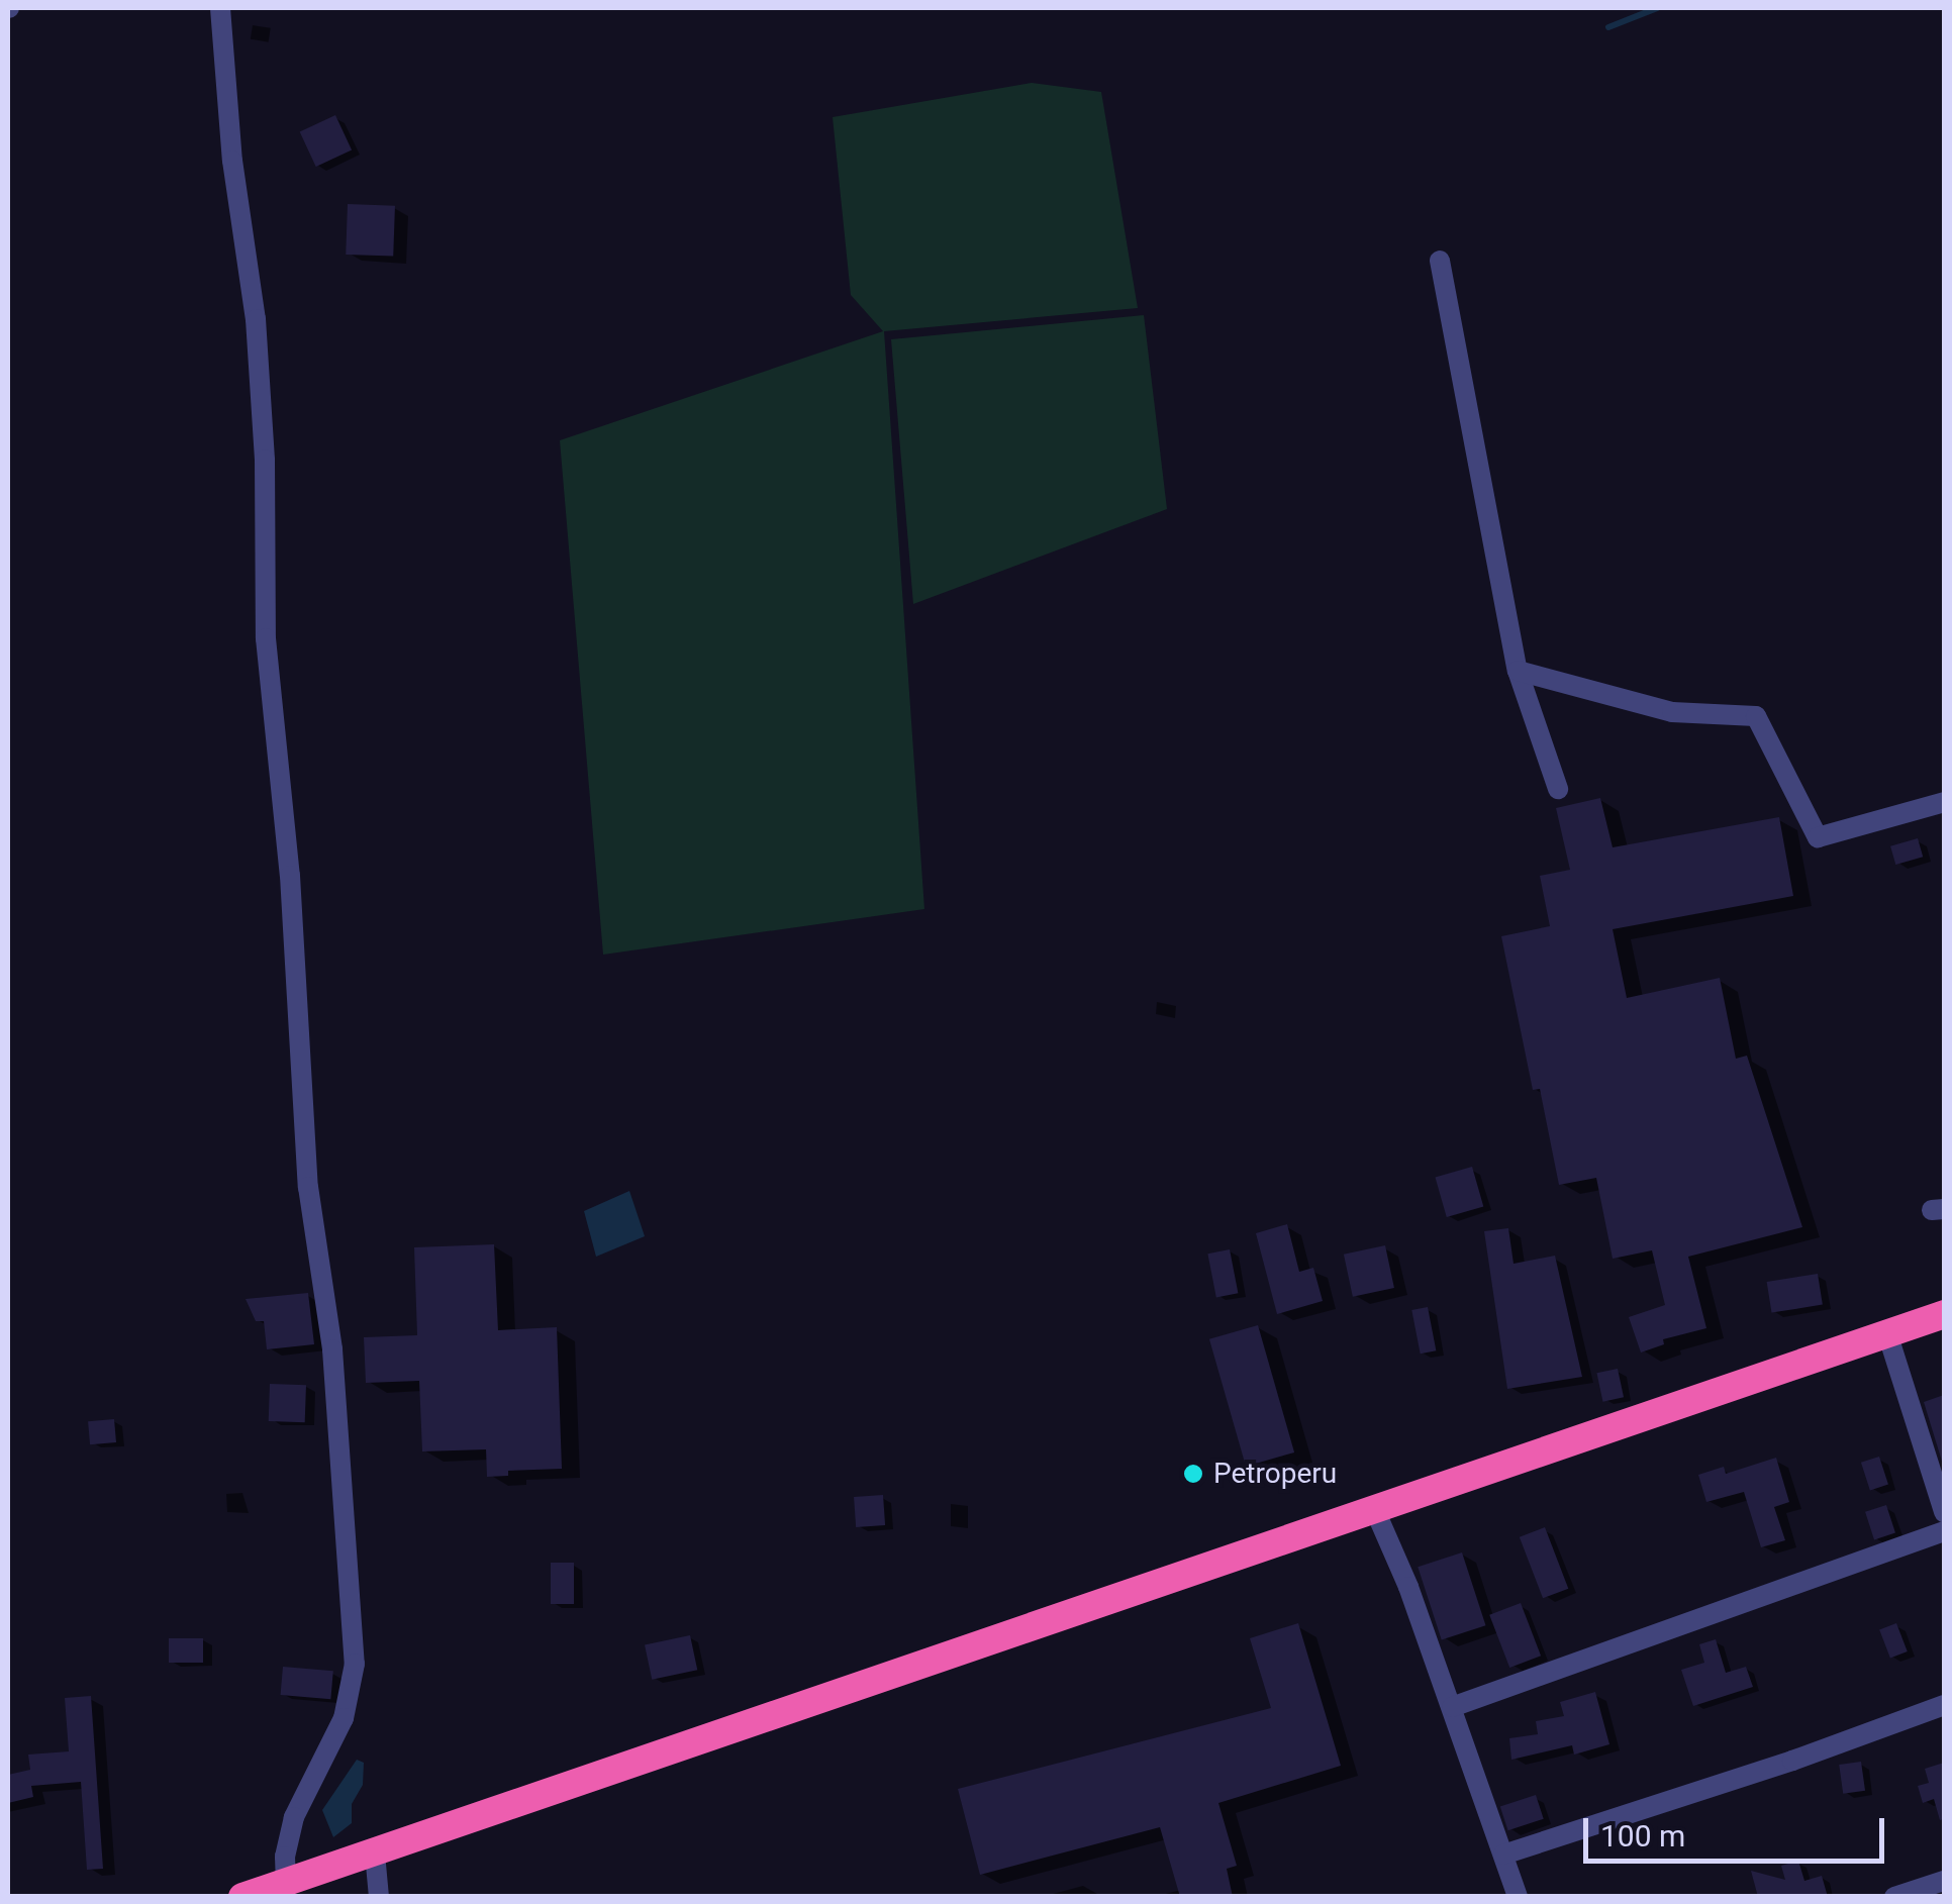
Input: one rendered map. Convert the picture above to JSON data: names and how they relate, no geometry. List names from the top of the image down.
{
  "places": ["Petroperu"],
  "scale_bar": "100 m"
}
